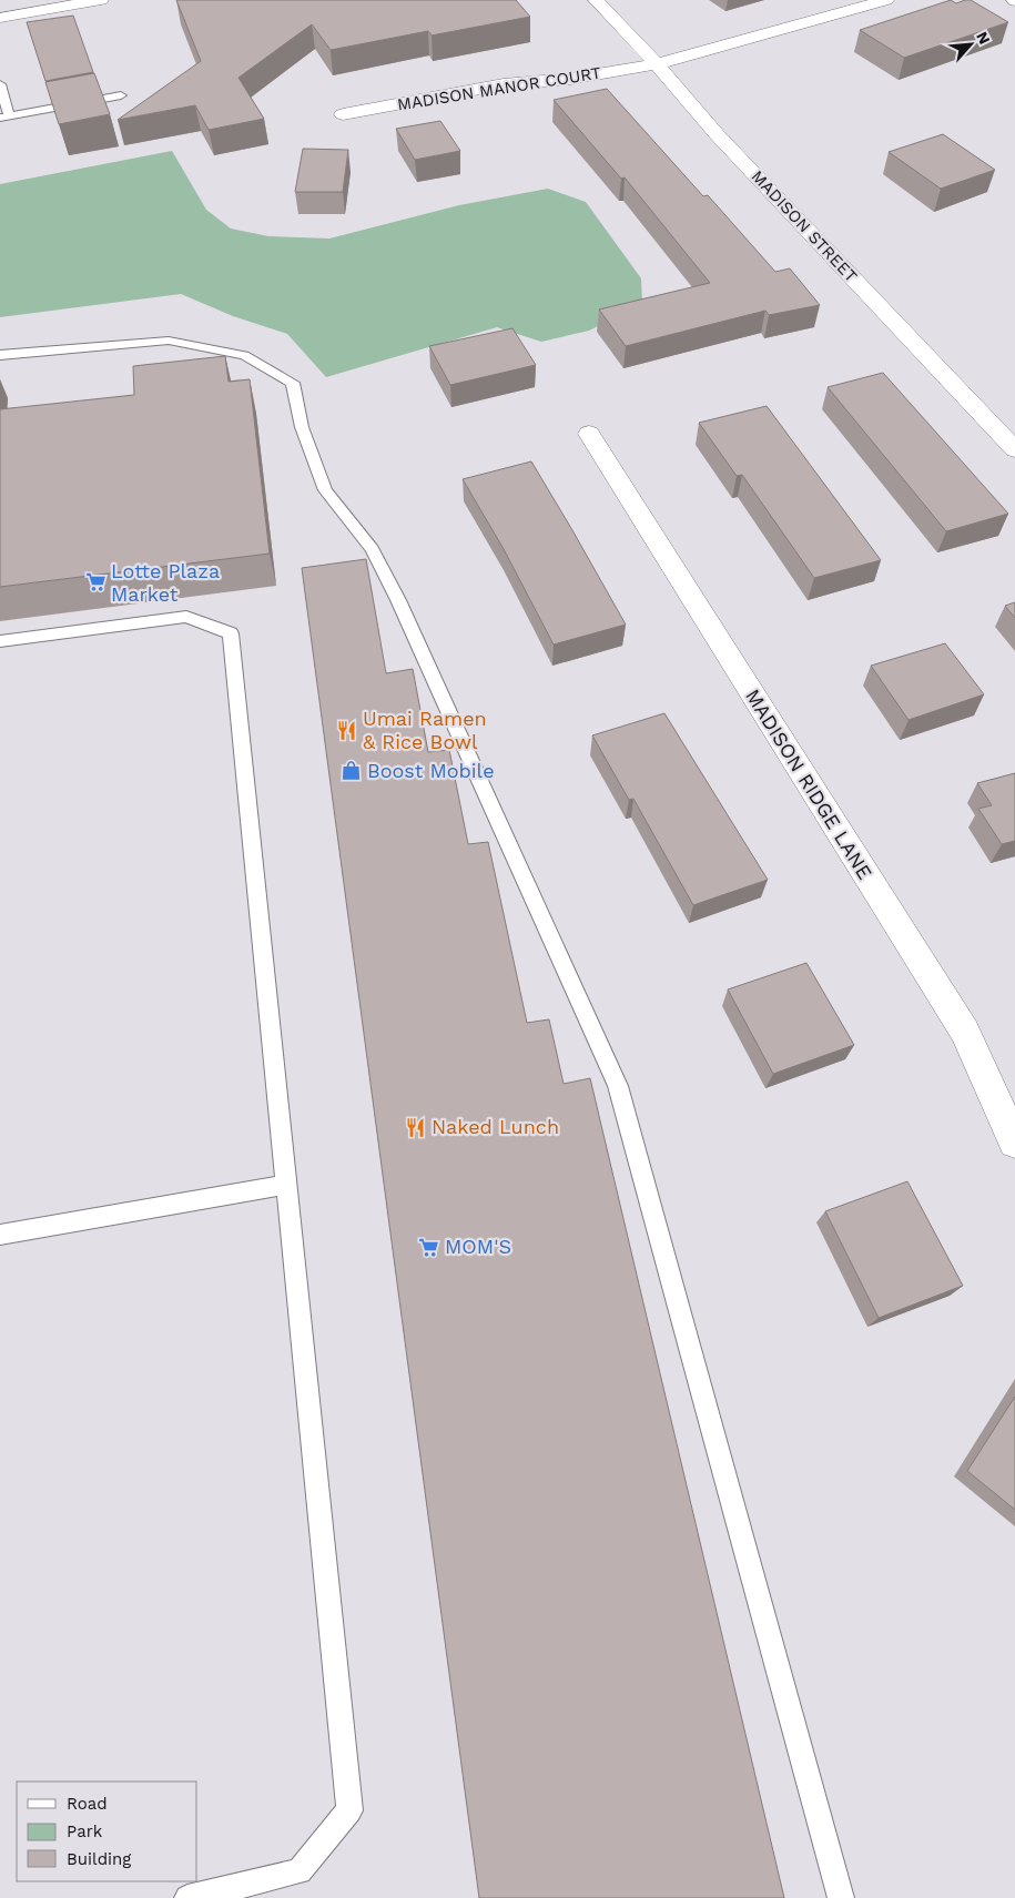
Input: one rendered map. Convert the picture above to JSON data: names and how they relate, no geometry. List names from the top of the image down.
{
  "streets": {
    "street": ["MADISON MANOR COURT", "MADISON STREET", "MADISON RIDGE LANE"]
  },
  "crossings": [
    ["MADISON MANOR COURT", "MADISON STREET"]
  ],
  "places": {
    "supermarket": ["Lotte Plaza Market", "MOM'S"],
    "restaurant": ["Umai Ramen & Rice Bowl", "Naked Lunch"],
    "shop": ["Boost Mobile"]
  },
  "legend": ["Road", "Park", "Building"],
  "north": "top right"
}
